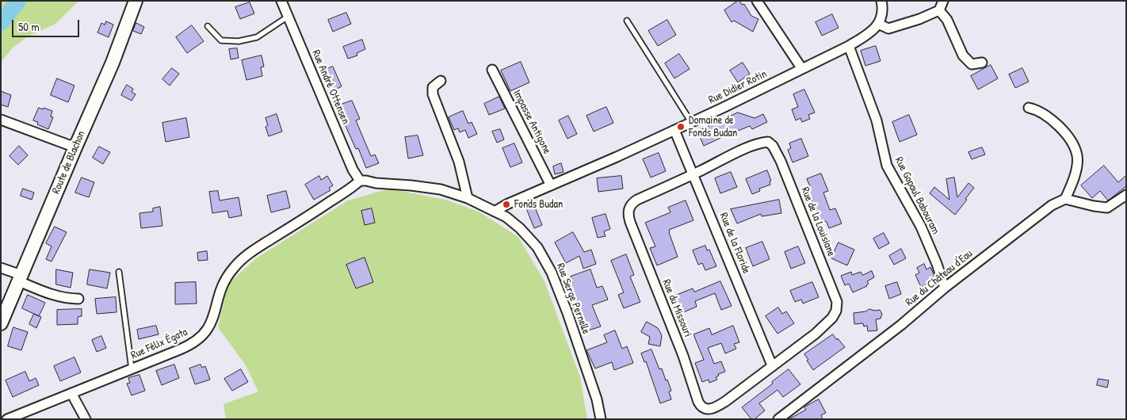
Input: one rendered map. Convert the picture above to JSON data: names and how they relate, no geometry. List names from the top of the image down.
{
  "streets": {
    "street": [
      "Rue André Ottensen",
      "Rue Didier Rotin",
      "Impasse Antigone",
      "Route de Blachon",
      "Rue Gopaul Babouram",
      "Rue de la Louisiane",
      "Rue de la Floride",
      "Rue du Château d'Eau",
      "Rue Serge Pernelle",
      "Rue du Missouri",
      "Rue Félix Égata"
    ]
  },
  "crossings": [
    ["Rue André Ottensen", "Rue Serge Pernelle"],
    ["Rue André Ottensen", "Rue Félix Égata"],
    ["Rue Didier Rotin", "Impasse Antigone"],
    ["Rue Didier Rotin", "Rue Gopaul Babouram"],
    ["Rue Didier Rotin", "Rue de la Floride"],
    ["Rue Didier Rotin", "Rue Serge Pernelle"],
    ["Rue Gopaul Babouram", "Rue du Château d'Eau"],
    ["Rue de la Louisiane", "Rue de la Floride"],
    ["Rue de la Louisiane", "Rue du Missouri"],
    ["Rue de la Floride", "Rue du Missouri"],
    ["Rue Serge Pernelle", "Rue Félix Égata"]
  ],
  "places": ["Domaine de Fonds Budan", "Fonds Budan"],
  "scale_bar": "50 m"
}
